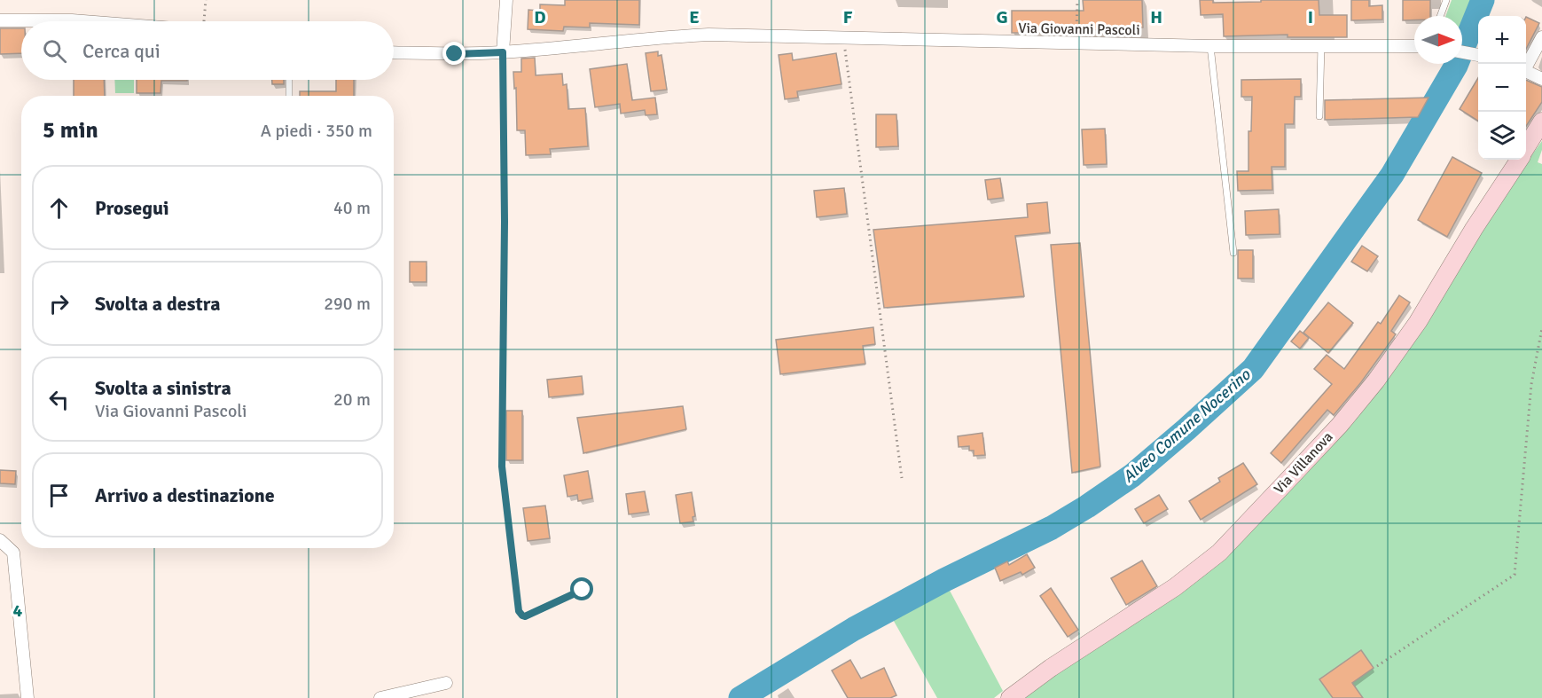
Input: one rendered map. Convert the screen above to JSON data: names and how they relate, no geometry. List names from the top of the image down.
{
  "streets": {
    "main road": ["Via Villanova"],
    "street": ["Via Giovanni Pascoli"]
  },
  "water": ["Alveo Comune Nocerino"],
  "north": "right",
  "page": {
    "map_buttons": ["+", "−"],
    "search": "Cerca qui",
    "heading": ["5 min", "A piedi · 350 m"],
    "list": [
      ["Prosegui", "40 m"],
      ["Svolta a destra", "290 m"],
      ["Svolta a sinistra", "Via Giovanni Pascoli", "20 m"],
      "Arrivo a destinazione"
    ]
  },
  "grid": {
    "columns": [
      "D",
      "E",
      "F",
      "G",
      "H",
      "I"
    ],
    "rows": ["4"]
  }
}
